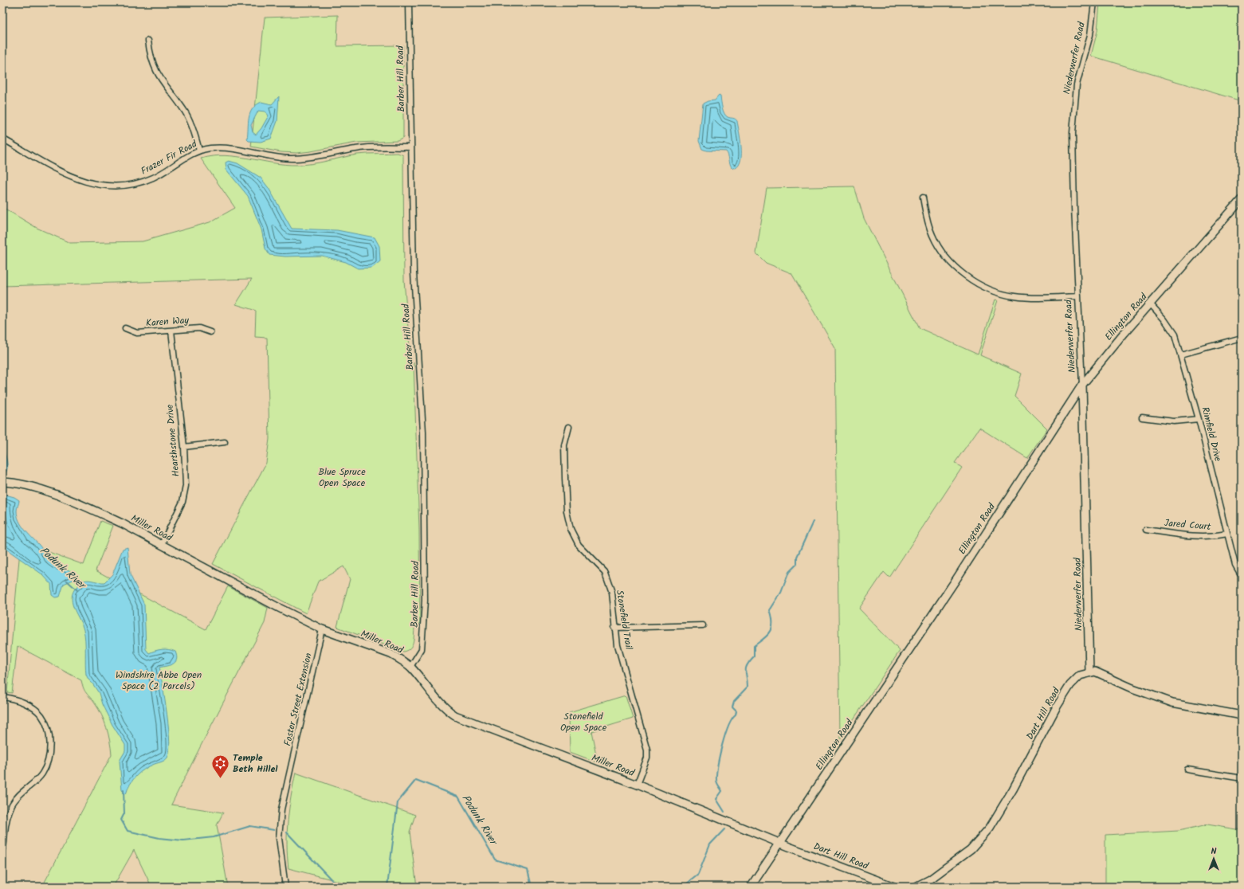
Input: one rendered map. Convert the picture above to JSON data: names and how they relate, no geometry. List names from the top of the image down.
{
  "streets": {
    "street": [
      "Niederwerfer Road",
      "Barber Hill Road",
      "Frazer Fir Road",
      "Ellington Road",
      "Karen Way",
      "Rimfield Drive",
      "Hearthstone Drive",
      "Jared Court",
      "Miller Road",
      "Stonefield Trail",
      "Foster Street Extension",
      "Dart Hill Road"
    ]
  },
  "crossings": [
    ["Niederwerfer Road", "Ellington Road"],
    ["Niederwerfer Road", "Dart Hill Road"],
    ["Barber Hill Road", "Frazer Fir Road"],
    ["Barber Hill Road", "Miller Road"],
    ["Ellington Road", "Rimfield Drive"],
    ["Ellington Road", "Miller Road"],
    ["Ellington Road", "Dart Hill Road"],
    ["Karen Way", "Hearthstone Drive"],
    ["Rimfield Drive", "Jared Court"],
    ["Hearthstone Drive", "Miller Road"],
    ["Miller Road", "Stonefield Trail"],
    ["Miller Road", "Foster Street Extension"],
    ["Miller Road", "Dart Hill Road"]
  ],
  "water": ["Podunk River"],
  "parks": ["Blue Spruce Open Space", "Windshire Abbe Open Space (2 Parcels)", "Stonefield Open Space"],
  "places": {
    "synagogue": ["Temple Beth Hillel"]
  },
  "north": "top"
}
